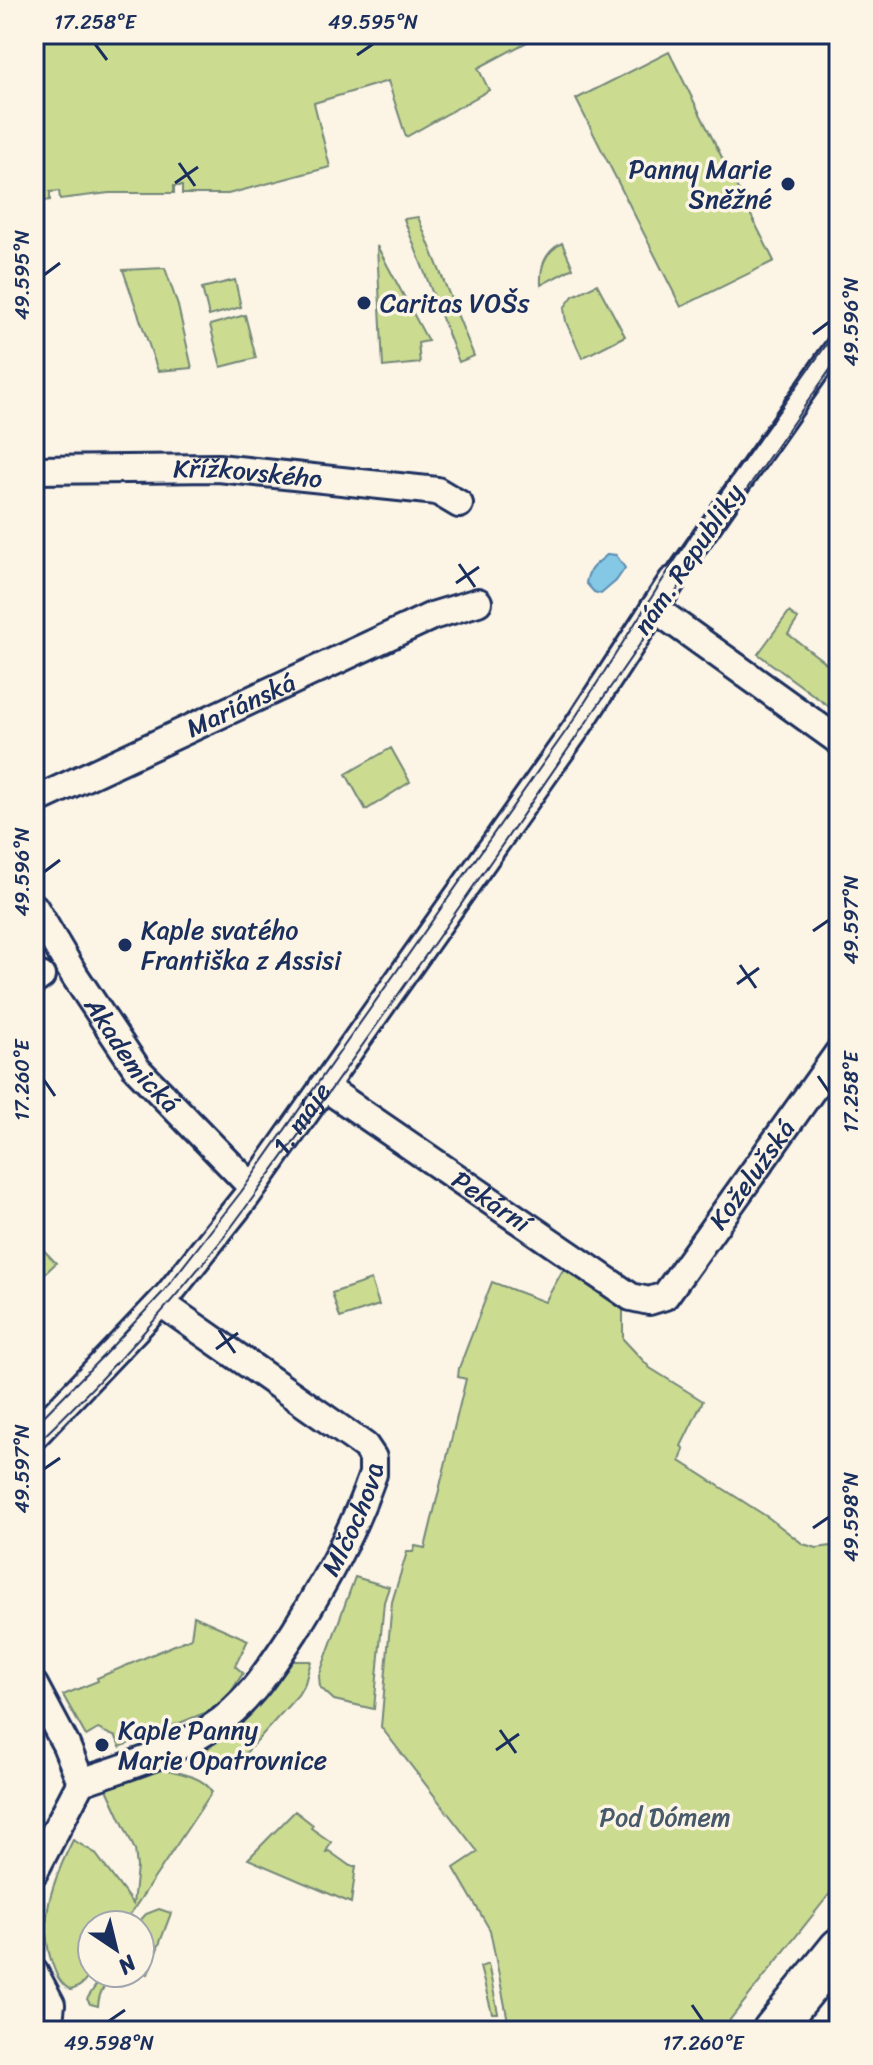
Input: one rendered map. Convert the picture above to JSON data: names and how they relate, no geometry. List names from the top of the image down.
{
  "streets": {
    "street": [
      "Křížkovského",
      "nám. Republiky",
      "Mariánská",
      "Akademická",
      "1. máje",
      "Koželužská",
      "Pekární",
      "Mlčochova"
    ]
  },
  "crossings": [
    ["nám. Republiky", "1. máje"],
    ["Akademická", "1. máje"],
    ["1. máje", "Pekární"],
    ["1. máje", "Mlčochova"],
    ["Koželužská", "Pekární"]
  ],
  "parks": ["Pod Dómem"],
  "places": [
    "Panny Marie Sněžné",
    "Caritas VOŠs",
    "Kaple svatého Františka z Assisi",
    "Kaple Panny Marie Opatrovnice"
  ],
  "north": "bottom right",
  "coordinates": [
    "17.258°E",
    "49.595°N",
    "49.596°N",
    "49.597°N",
    "17.260°E",
    "49.598°N"
  ]
}
